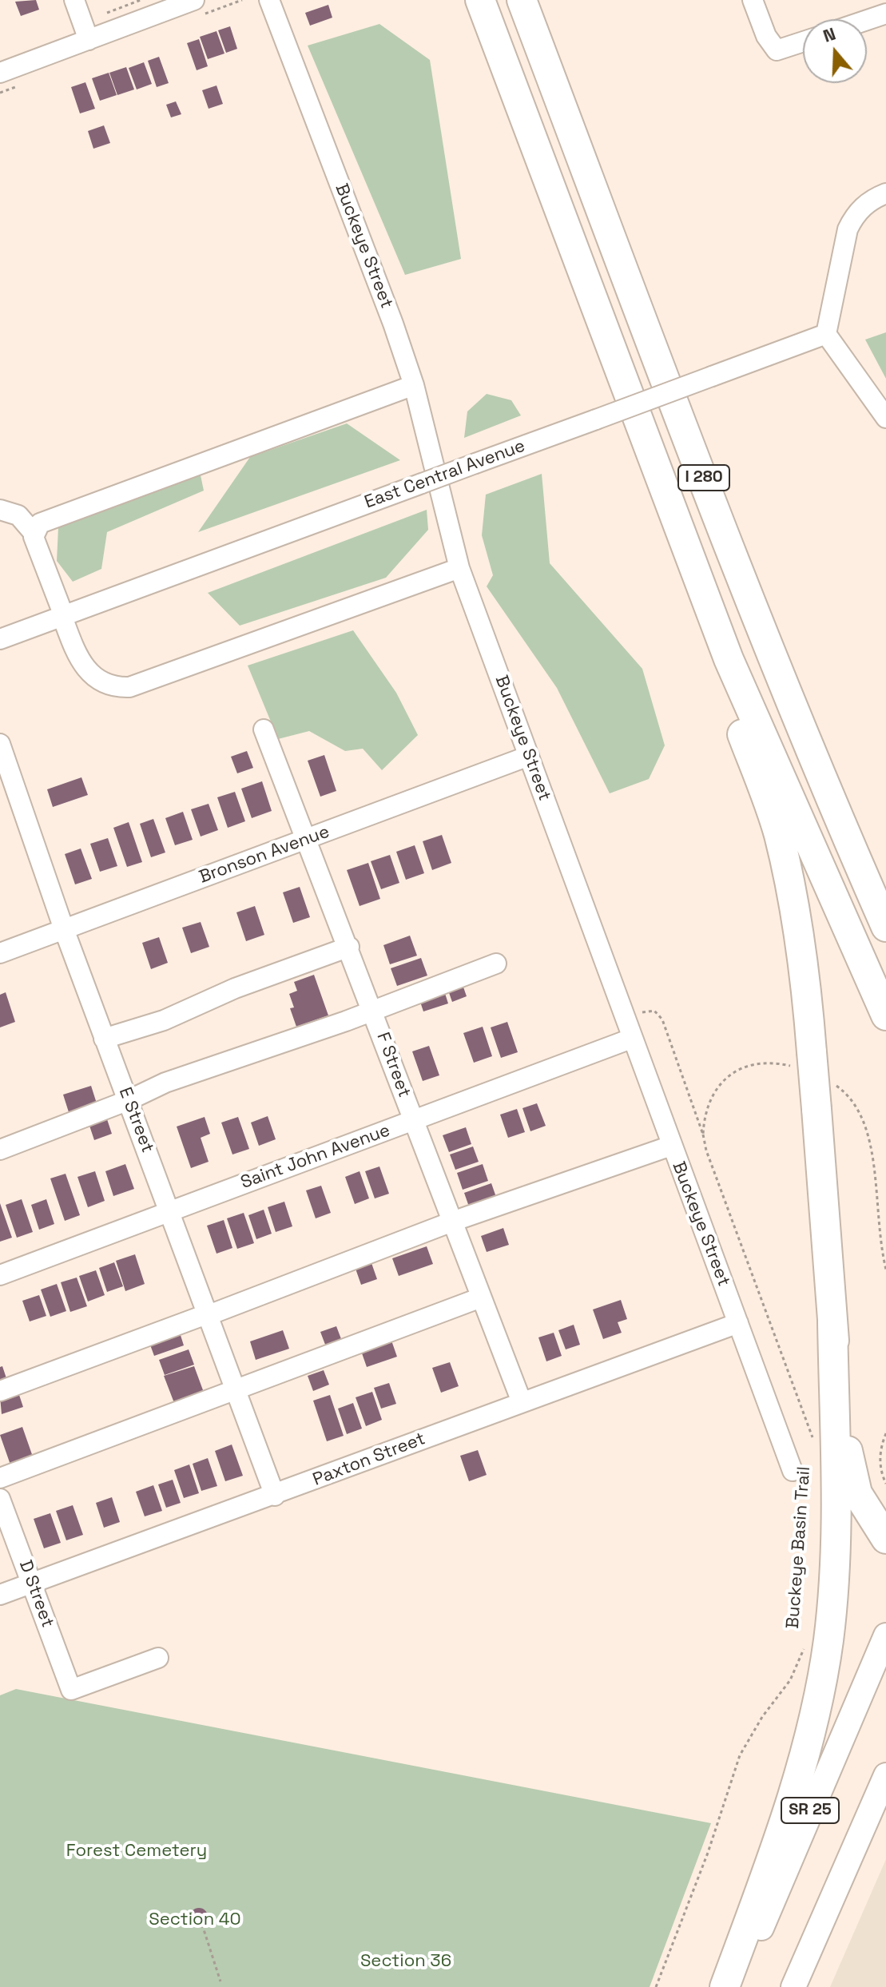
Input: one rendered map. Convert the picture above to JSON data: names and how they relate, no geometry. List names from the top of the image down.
{
  "streets": {
    "highway": ["I 280"],
    "main road": ["SR 25"],
    "street": [
      "Buckeye Street",
      "East Central Avenue",
      "Bronson Avenue",
      "F Street",
      "E Street",
      "Saint John Avenue",
      "Paxton Street",
      "D Street"
    ],
    "path": ["Buckeye Basin Trail"]
  },
  "crossings": [
    ["Buckeye Street", "Bronson Avenue"],
    ["Buckeye Street", "Saint John Avenue"],
    ["Buckeye Street", "Paxton Street"],
    ["Buckeye Street", "Buckeye Basin Trail"],
    ["Bronson Avenue", "F Street"],
    ["Bronson Avenue", "E Street"],
    ["F Street", "Saint John Avenue"],
    ["F Street", "Paxton Street"],
    ["E Street", "Saint John Avenue"],
    ["E Street", "Paxton Street"],
    ["Paxton Street", "D Street"]
  ],
  "parks": ["Forest Cemetery", "Section 40", "Section 36"],
  "north": "top"
}
